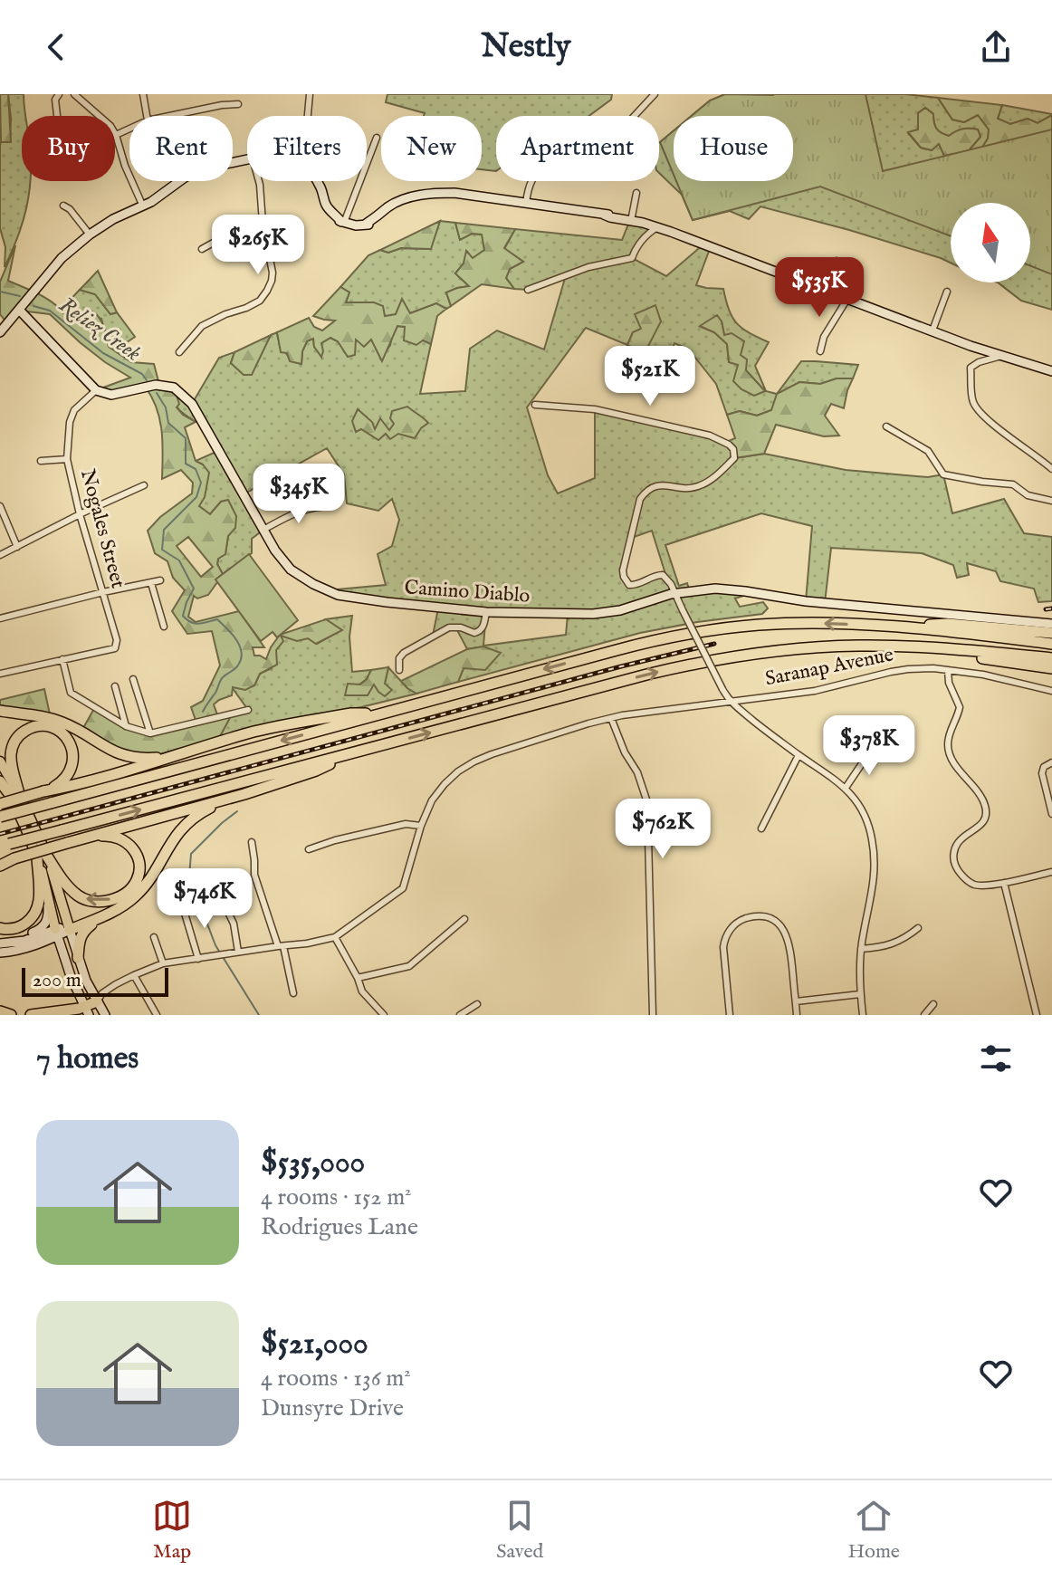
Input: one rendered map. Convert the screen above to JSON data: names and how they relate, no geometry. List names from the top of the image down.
{
  "streets": {
    "street": ["Nogales Street", "Camino Diablo", "Saranap Avenue"]
  },
  "crossings": [
    ["Nogales Street", "Camino Diablo"]
  ],
  "water": ["Reliez Creek"],
  "scale_bar": "200 m",
  "north": "top",
  "page": {
    "header": "Nestly",
    "chip": [
      "Buy",
      "Rent",
      "Filters",
      "New",
      "Apartment",
      "House"
    ],
    "price": [
      "$265K",
      "$535K",
      "$521K",
      "$345K",
      "$378K",
      "$762K",
      "$746K"
    ],
    "scale": "200 m",
    "heading": "7 homes",
    "list": [
      {
        "name": "$535,000",
        "note": "4 rooms · 152 m² · Rodrigues Lane"
      },
      {
        "name": "$521,000",
        "note": "4 rooms · 136 m² · Dunsyre Drive"
      }
    ],
    "tabs": ["Map", "Saved", "Home"]
  }
}
